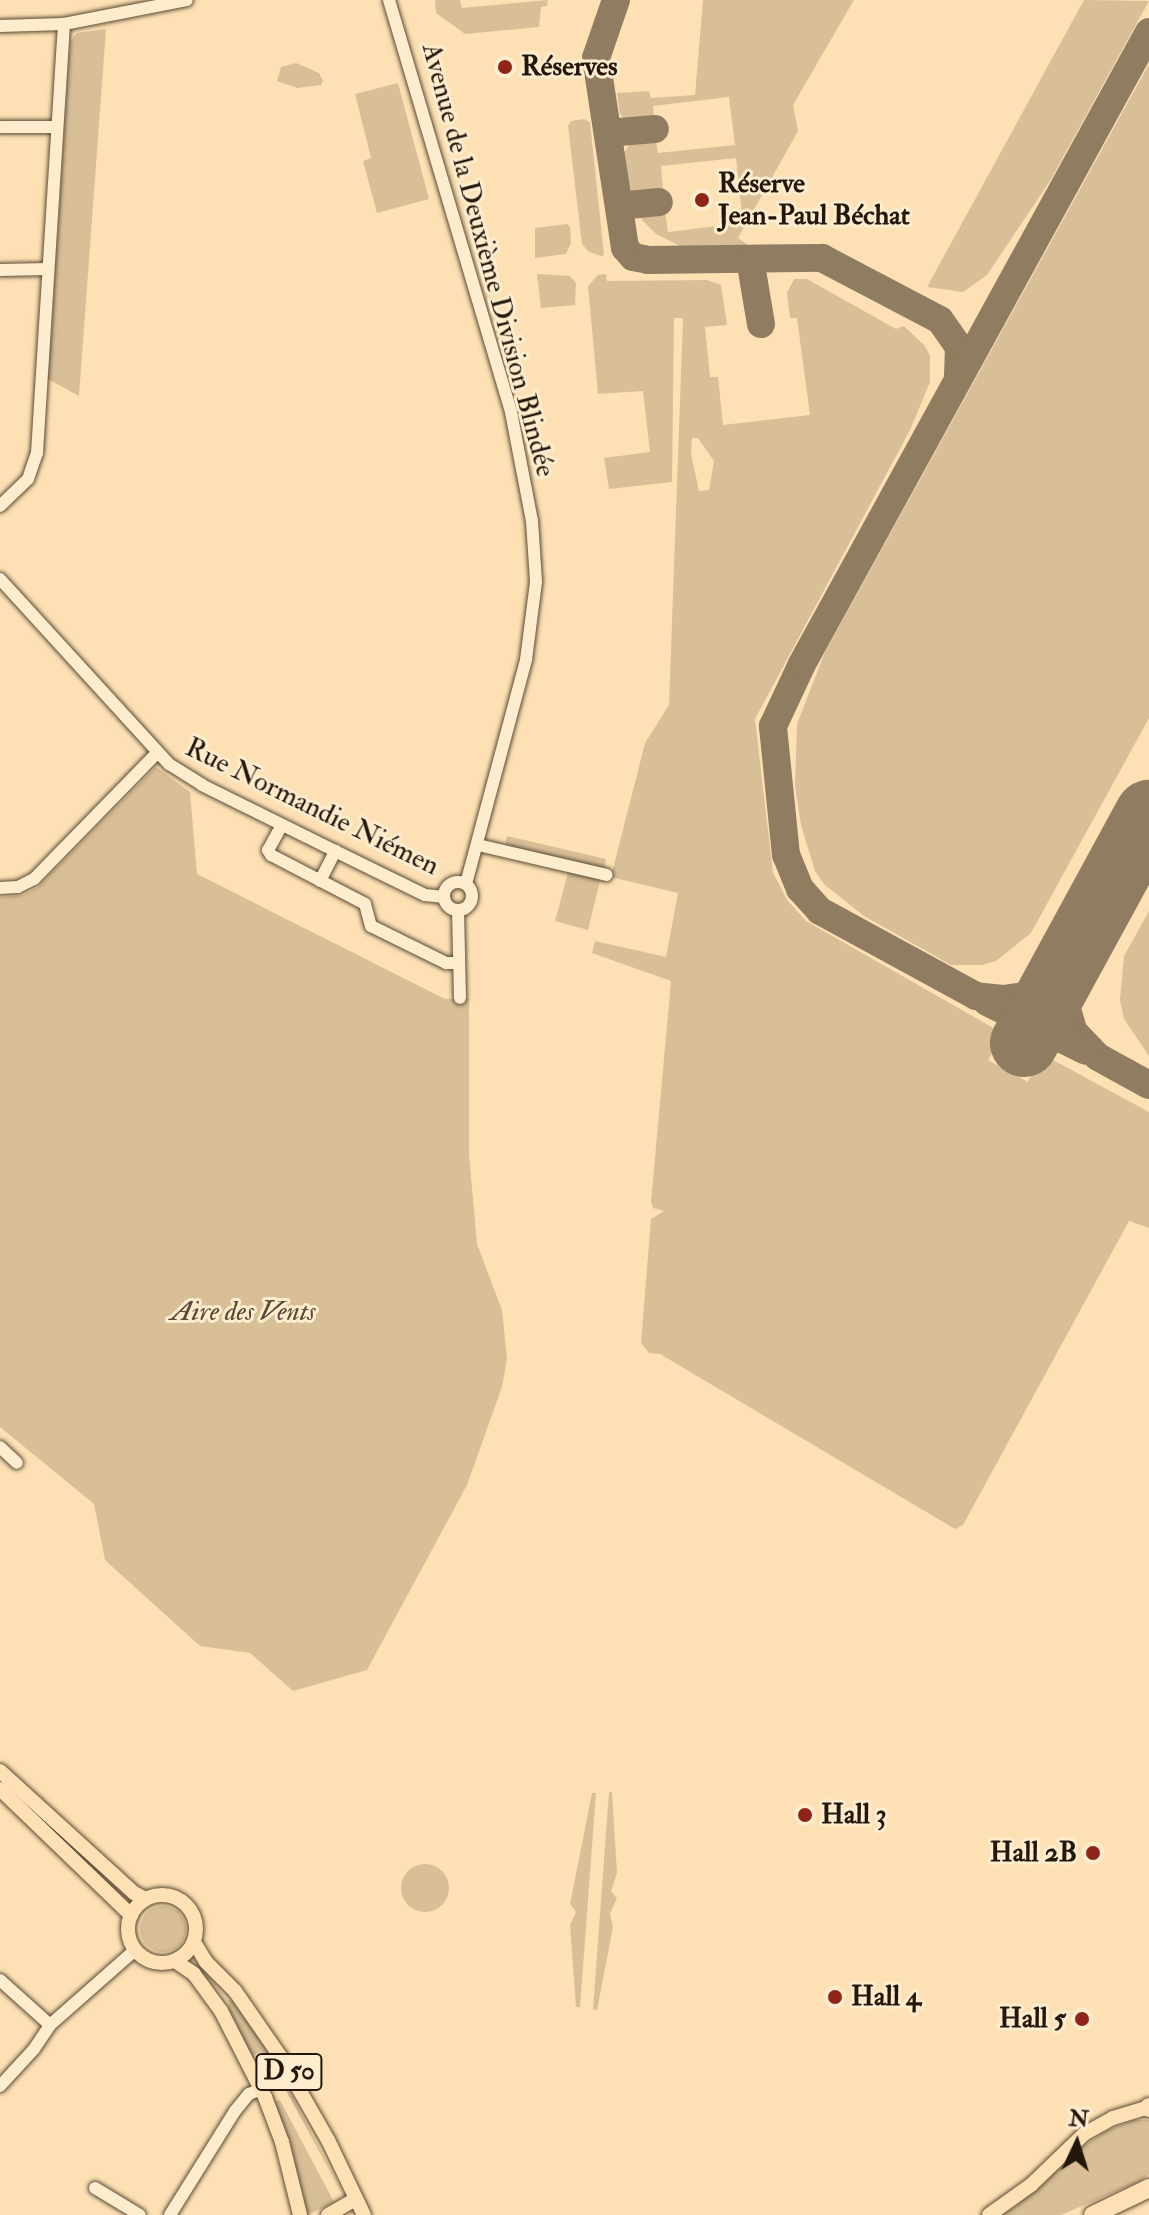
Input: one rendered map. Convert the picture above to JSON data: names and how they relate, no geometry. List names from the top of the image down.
{
  "streets": {
    "main road": ["D 50"],
    "street": ["Avenue de la Deuxième Division Blindée", "Rue Normandie Niémen"]
  },
  "crossings": [
    ["Avenue de la Deuxième Division Blindée", "Rue Normandie Niémen"]
  ],
  "parks": ["Aire des Vents"],
  "places": [
    "Réserves",
    "Réserve Jean-Paul Béchat",
    "Hall 3",
    "Hall 2B",
    "Hall 4",
    "Hall 5"
  ],
  "north": "top"
}
